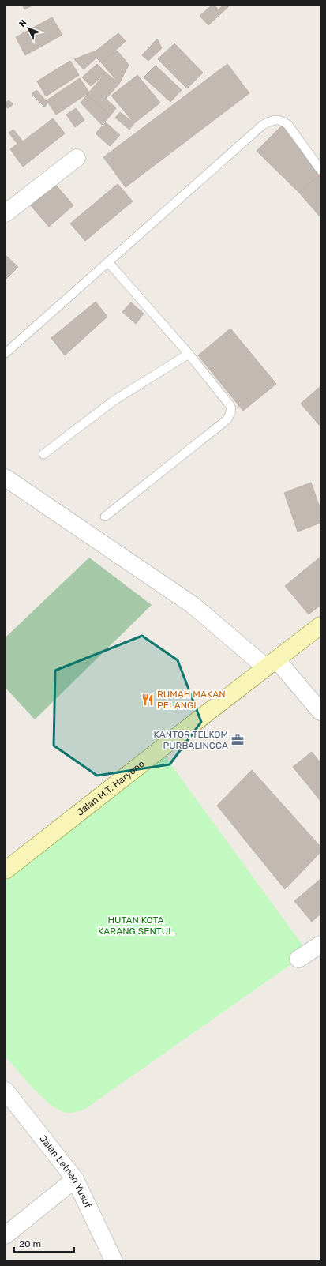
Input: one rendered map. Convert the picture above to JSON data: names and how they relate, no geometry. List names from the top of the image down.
{
  "streets": {
    "main road": ["Jalan M.T. Haryono"],
    "street": ["Jalan Letnan Yusuf"]
  },
  "parks": ["HUTAN KOTA KARANG SENTUL"],
  "places": {
    "restaurant": ["RUMAH MAKAN PELANGI"],
    "office": ["KANTOR TELKOM PURBALINGGA"]
  },
  "scale_bar": "20 m",
  "north": "top left"
}
